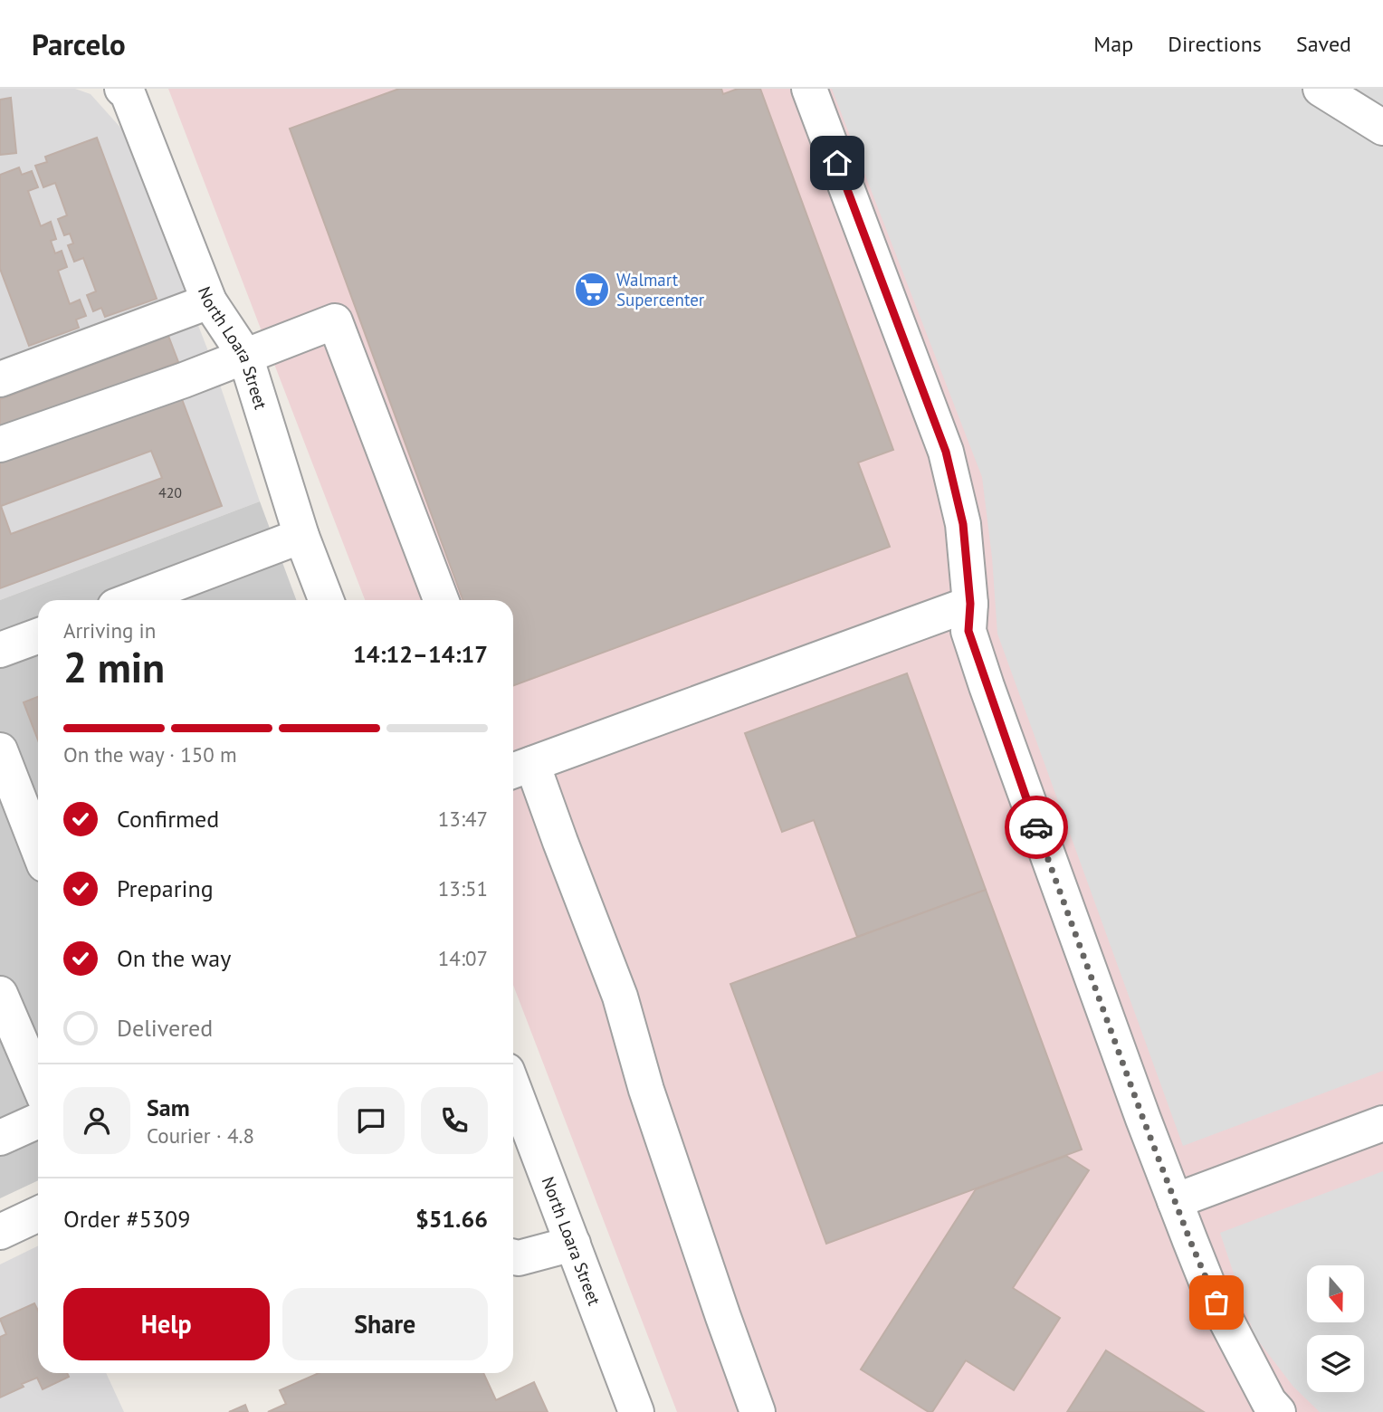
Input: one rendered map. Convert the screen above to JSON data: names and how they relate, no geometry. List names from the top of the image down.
{
  "streets": {
    "street": ["North Loara Street"]
  },
  "places": {
    "supermarket": ["Walmart Supercenter"]
  },
  "house_numbers": ["420"],
  "north": "bottom",
  "page": {
    "header": "Parcelo",
    "nav": ["Map", "Directions", "Saved"],
    "heading": ["2 min", "Arriving in", "14:12–14:17"],
    "panel": [
      "Sam",
      "Courier · 4.8",
      "Order #5309",
      "$51.66"
    ],
    "bar": "On the way · 150 m",
    "list": [
      ["Confirmed", "13:47"],
      ["Preparing", "13:51"],
      ["On the way", "14:07"],
      "Delivered"
    ],
    "buttons": ["Help", "Share"]
  }
}
